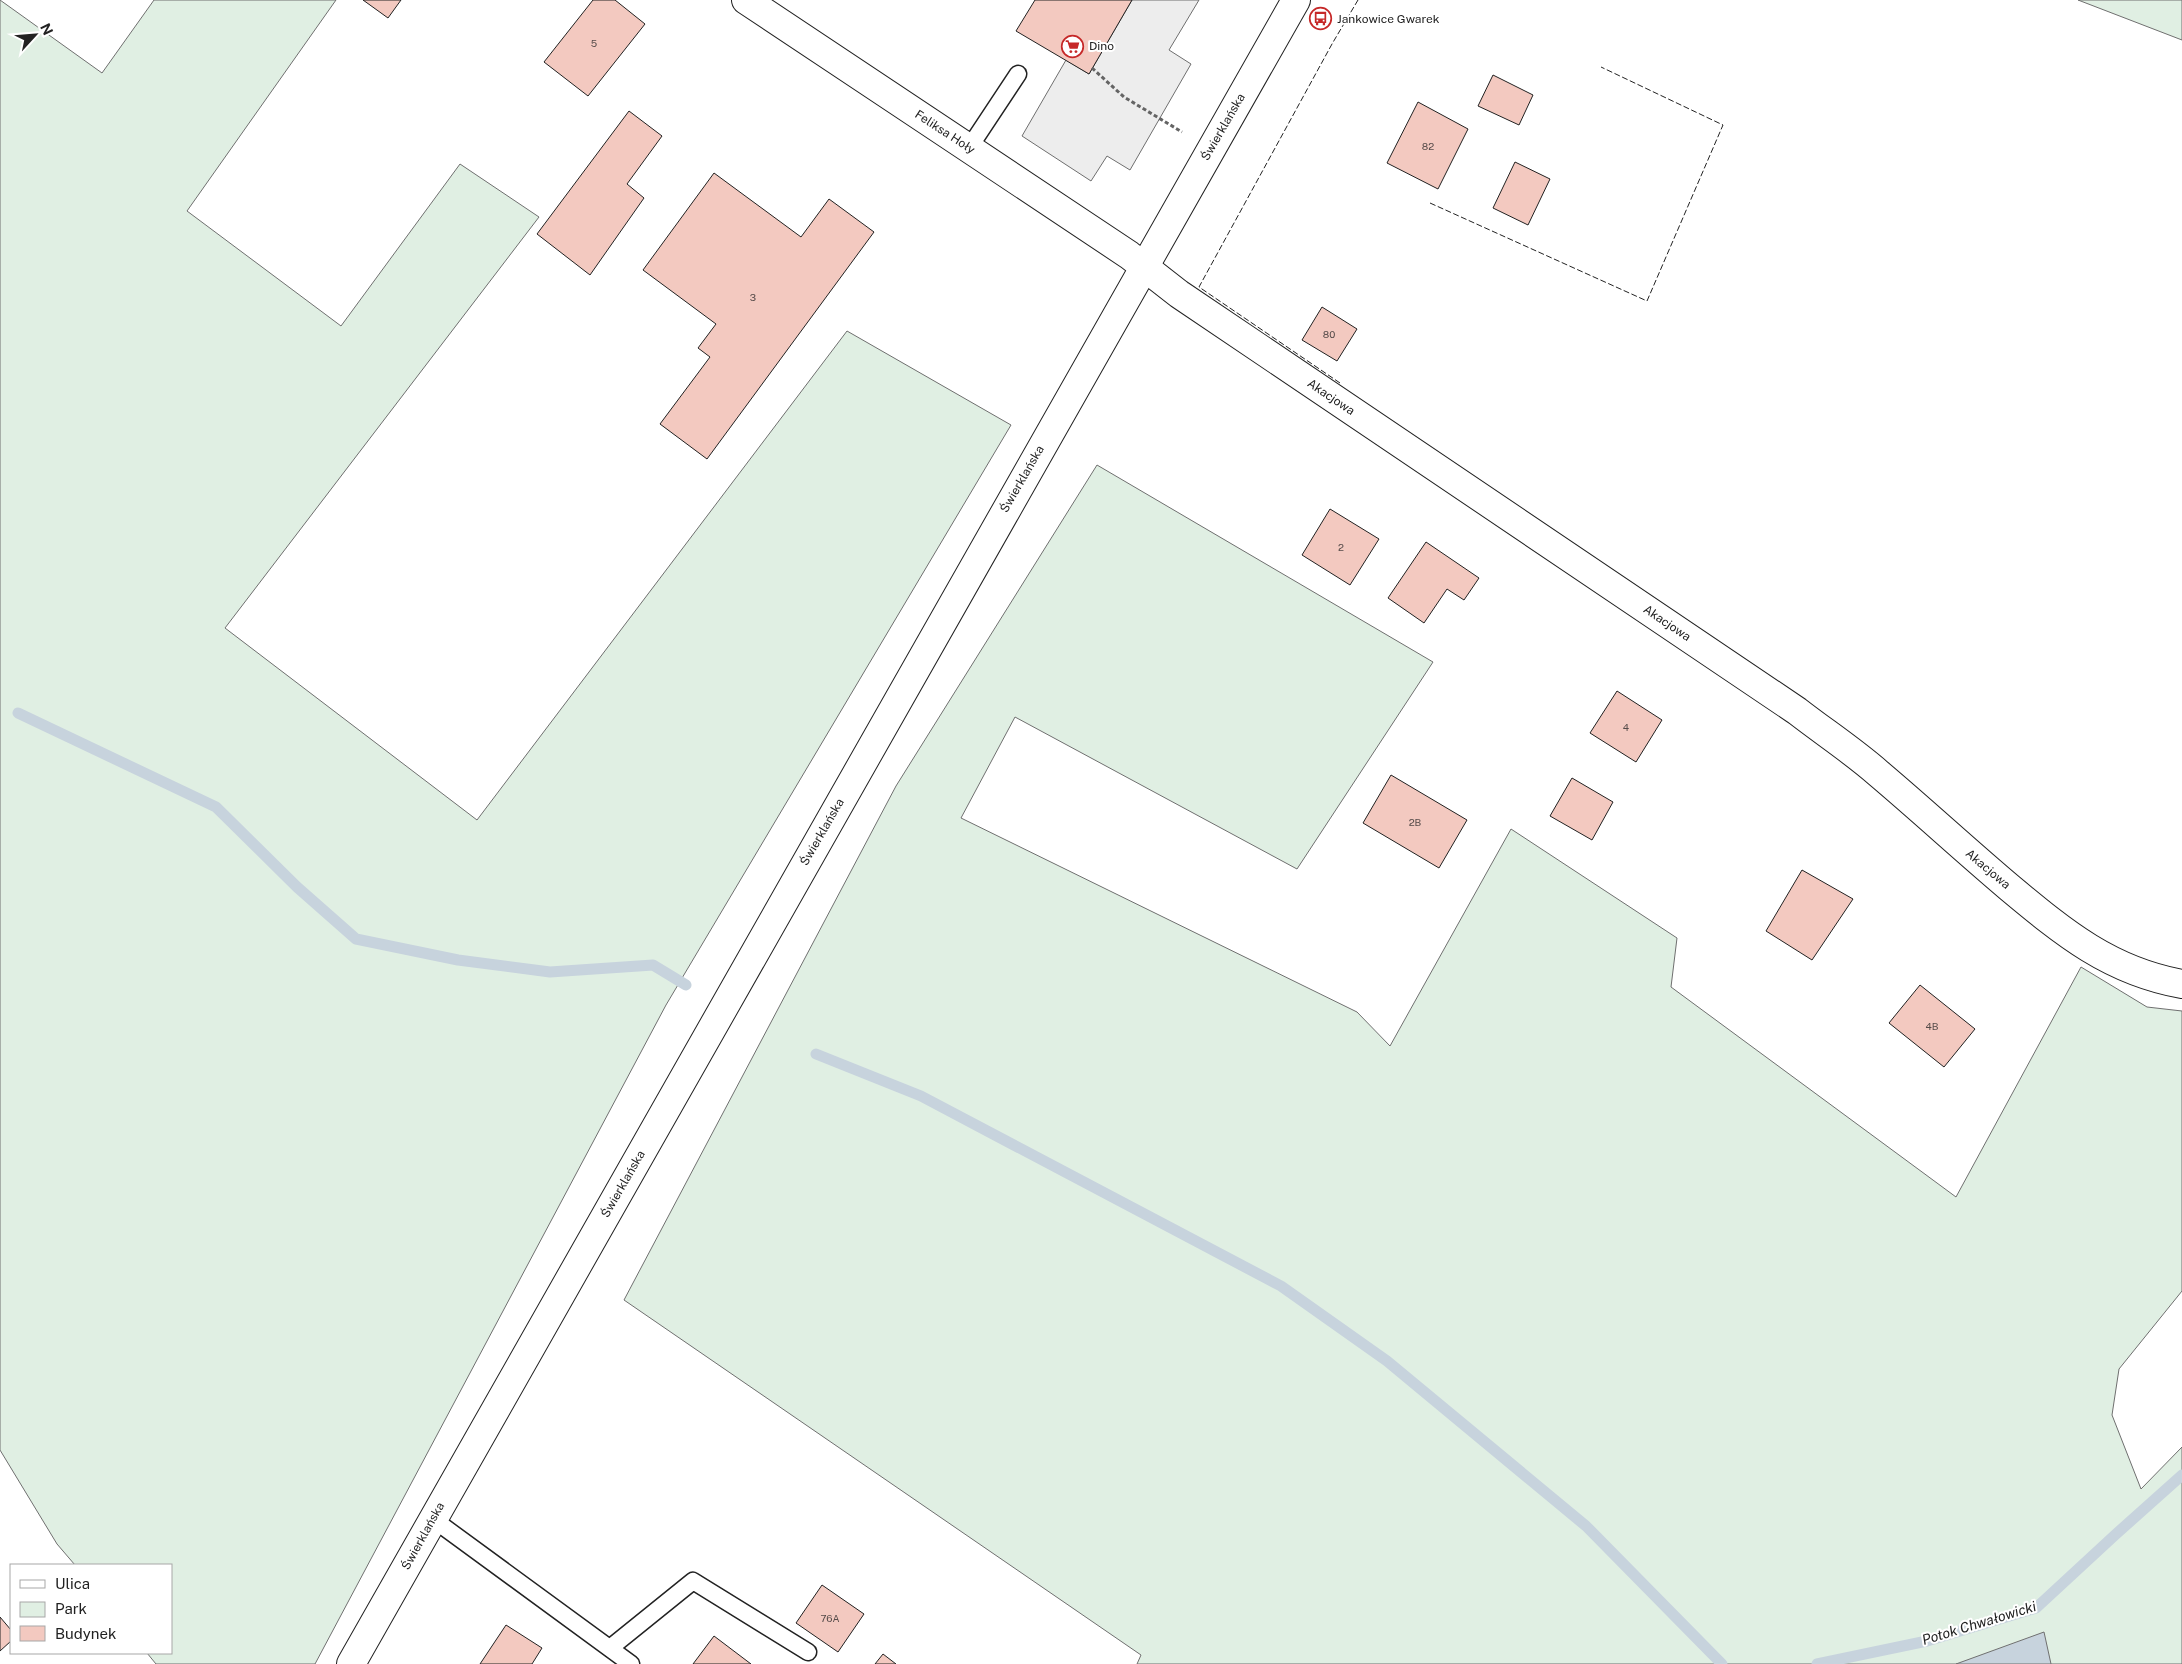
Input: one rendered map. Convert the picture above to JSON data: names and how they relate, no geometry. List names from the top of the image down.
{
  "streets": {
    "main road": ["Świerklańska", "Feliksa Hoły", "Akacjowa"]
  },
  "crossings": [
    ["Świerklańska", "Feliksa Hoły"],
    ["Świerklańska", "Akacjowa"],
    ["Feliksa Hoły", "Akacjowa"]
  ],
  "water": ["Potok Chwałowicki"],
  "places": {
    "bus stop": ["Jankowice Gwarek"],
    "supermarket": ["Dino"]
  },
  "house_numbers": [
    "5",
    "82",
    "3",
    "80",
    "2",
    "4",
    "2B",
    "4B",
    "76A"
  ],
  "legend": ["Ulica", "Park", "Budynek"],
  "north": "top right"
}
